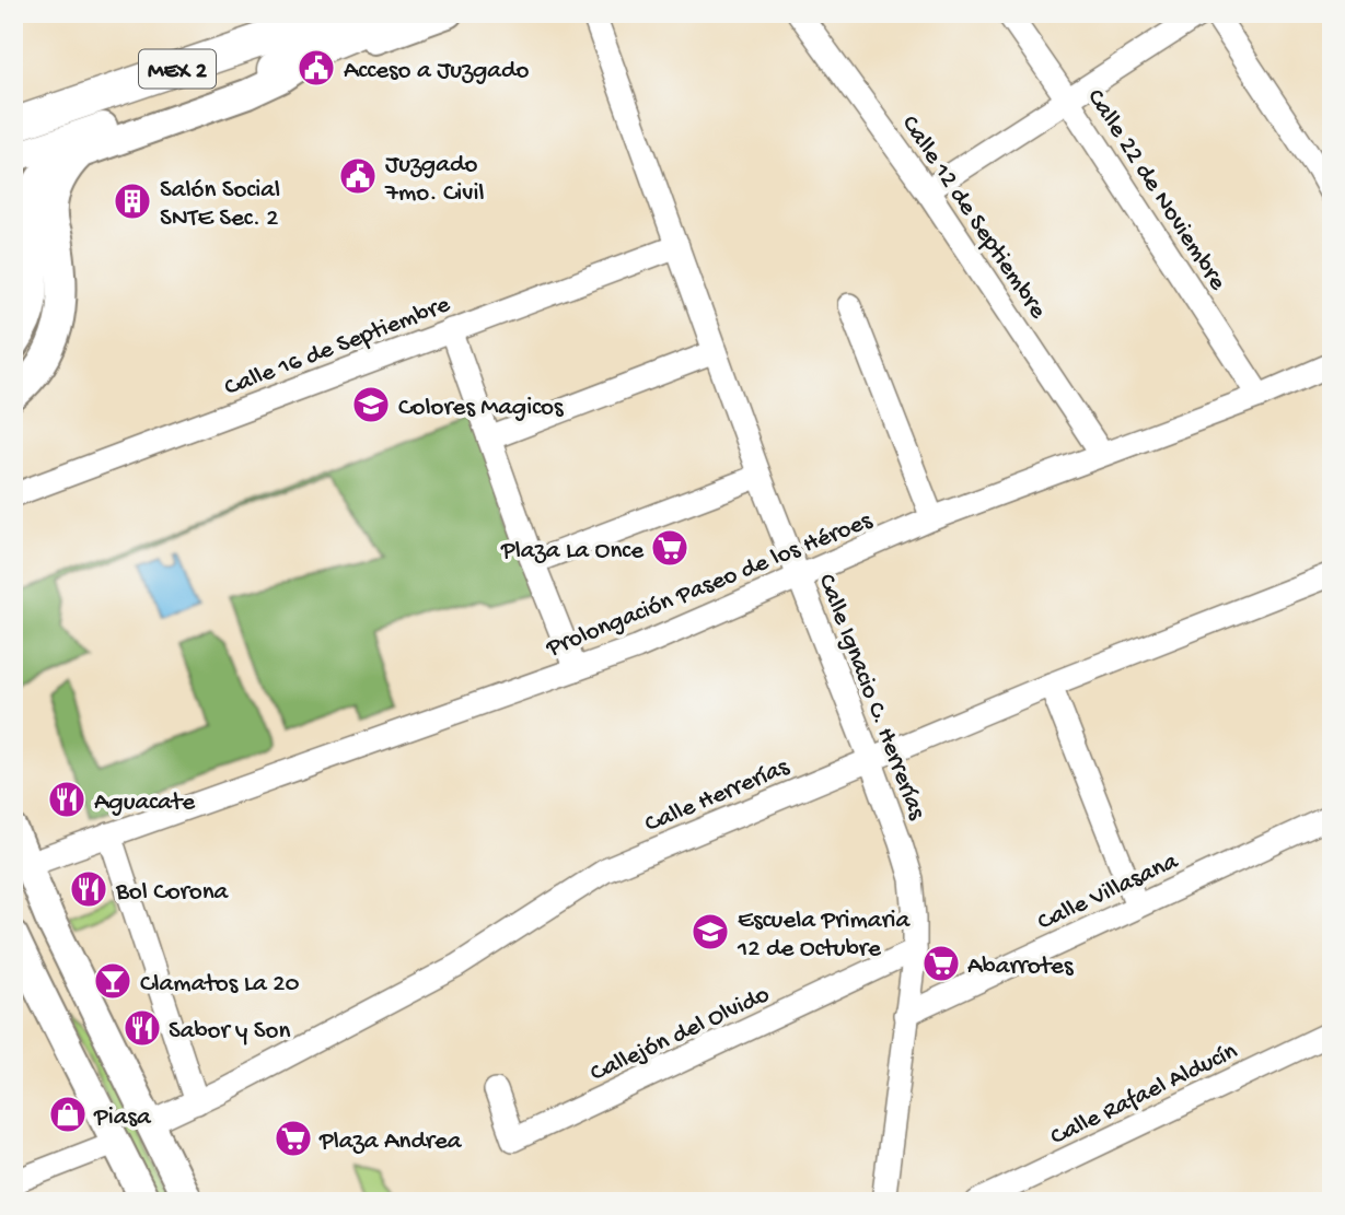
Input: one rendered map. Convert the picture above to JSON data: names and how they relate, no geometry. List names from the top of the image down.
{
  "streets": {
    "highway": ["MEX 2"],
    "street": [
      "Calle 22 de Noviembre",
      "Calle 12 de Septiembre",
      "Calle 16 de Septiembre",
      "Prolongación Paseo de los Héroes",
      "Calle Ignacio C. Herrerías",
      "Calle Herrerías",
      "Calle Villasana",
      "Callejón del Olvido",
      "Calle Rafael Alducín"
    ]
  },
  "crossings": [
    ["Calle 22 de Noviembre", "Prolongación Paseo de los Héroes"],
    ["Calle 12 de Septiembre", "Prolongación Paseo de los Héroes"],
    ["Calle 16 de Septiembre", "Calle Ignacio C. Herrerías"],
    ["Prolongación Paseo de los Héroes", "Calle Ignacio C. Herrerías"],
    ["Calle Ignacio C. Herrerías", "Calle Herrerías"],
    ["Calle Ignacio C. Herrerías", "Calle Villasana"],
    ["Calle Ignacio C. Herrerías", "Callejón del Olvido"]
  ],
  "places": {
    "public building": ["Acceso a Juzgado", "Juzgado 7mo. Civil"],
    "building": ["Salón Social SNTE Sec. 2"],
    "school or university": ["Colores Magicos", "Escuela Primaria 12 de Octubre"],
    "supermarket": ["Plaza La Once", "Abarrotes", "Plaza Andrea"],
    "restaurant": ["Aguacate", "Bol Corona", "Sabor y Son"],
    "bar": ["Clamatos La 20"],
    "shop": ["Piasa"]
  }
}
